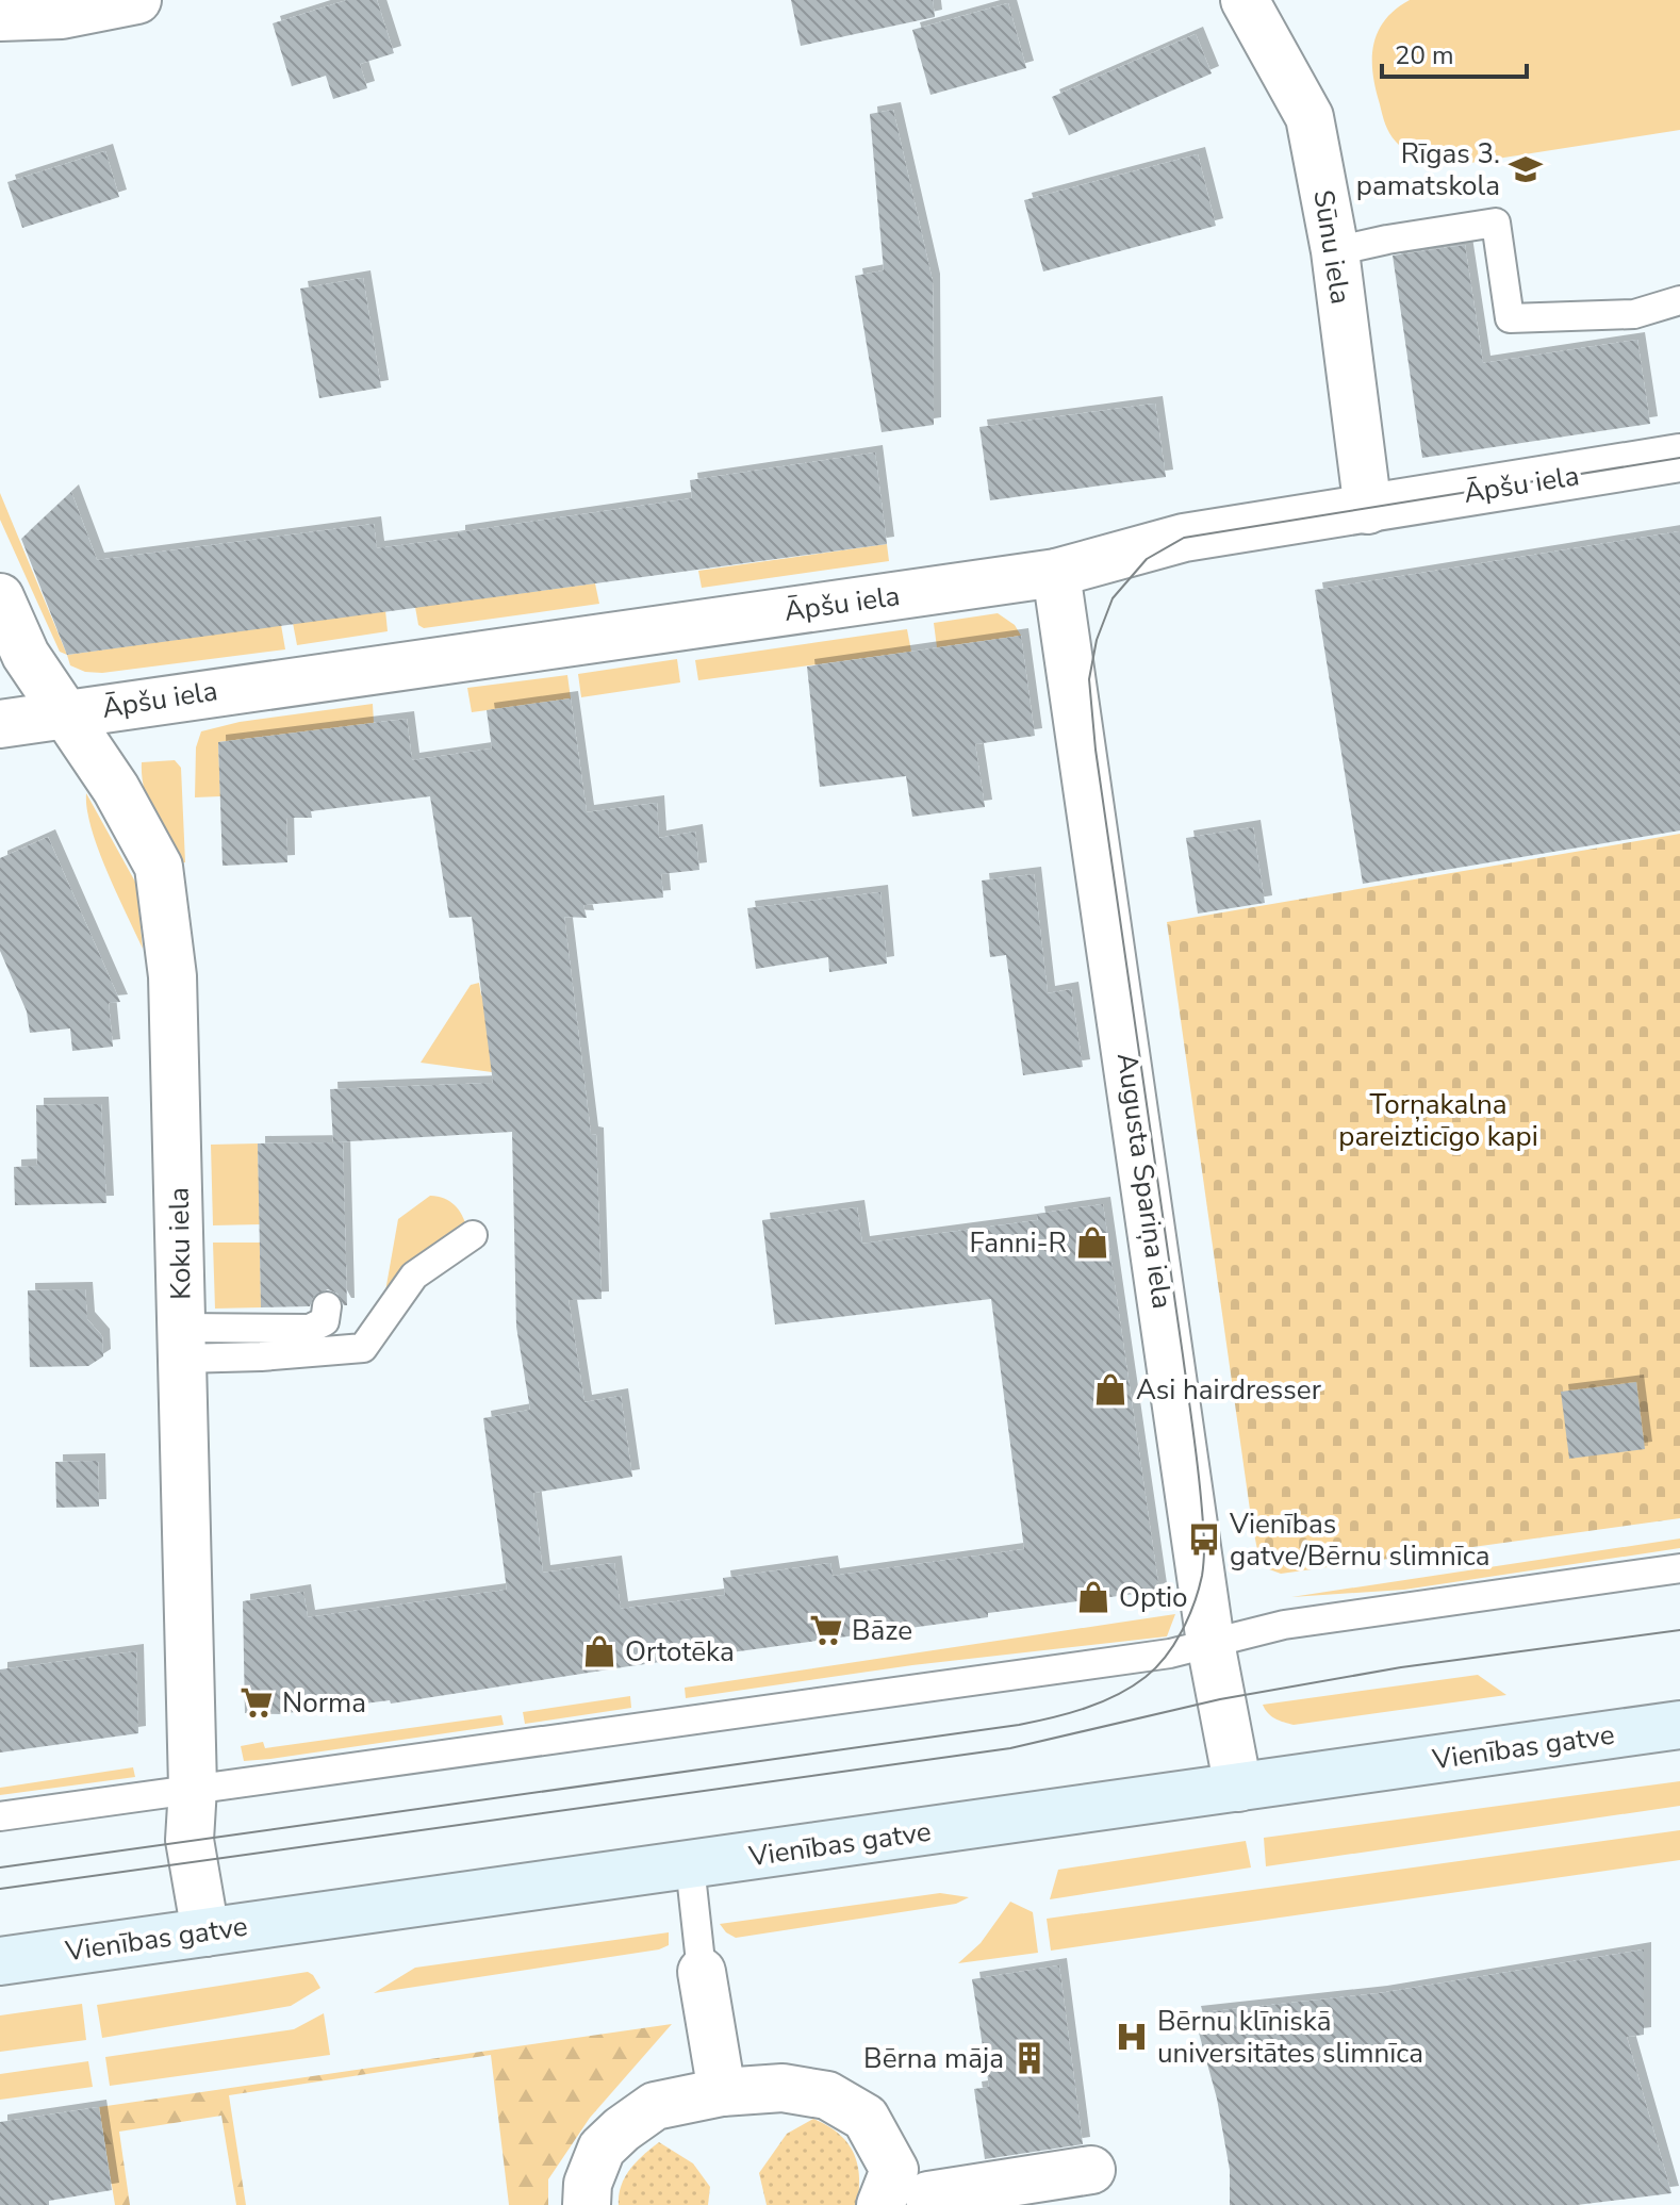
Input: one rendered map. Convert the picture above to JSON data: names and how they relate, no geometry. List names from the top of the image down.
{
  "streets": {
    "main road": ["Vienības gatve"],
    "street": [
      "Sūnu iela",
      "Āpšu iela",
      "Augusta Spariņa iela",
      "Koku iela"
    ]
  },
  "crossings": [
    ["Sūnu iela", "Āpšu iela"],
    ["Āpšu iela", "Augusta Spariņa iela"],
    ["Āpšu iela", "Koku iela"],
    ["Augusta Spariņa iela", "Vienības gatve"],
    ["Koku iela", "Vienības gatve"]
  ],
  "parks": ["Torņakalna pareizticīgo kapi"],
  "places": {
    "school or university": ["Rīgas 3. pamatskola"],
    "shop": [
      "Fanni-R",
      "Asi hairdresser",
      "Optio",
      "Ortotēka"
    ],
    "bus stop": ["Vienības gatve/Bērnu slimnīca"],
    "supermarket": ["Bāze", "Norma"],
    "hospital": ["Bērnu klīniskā universitātes slimnīca"],
    "building": ["Bērna māja"]
  },
  "scale_bar": "20 m"
}
